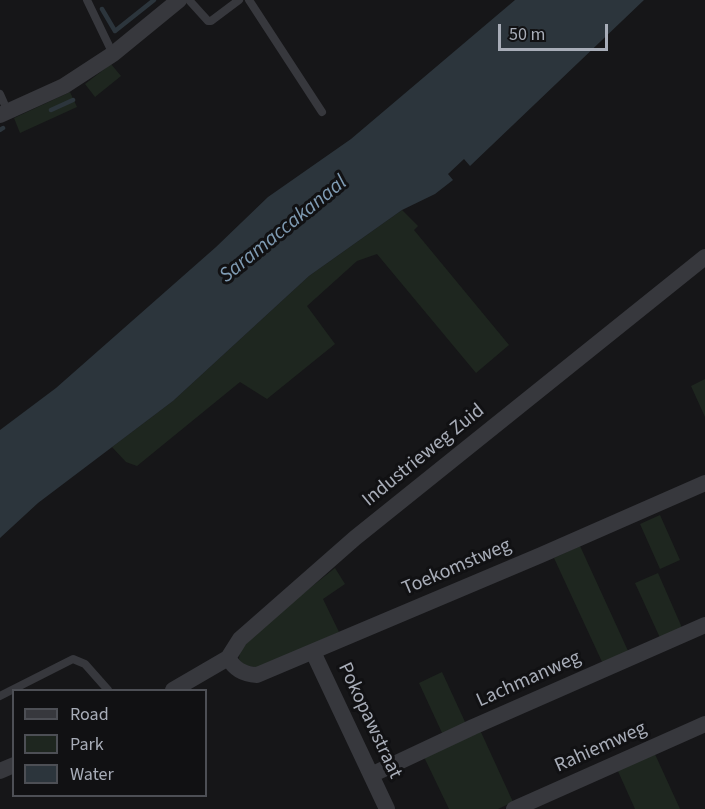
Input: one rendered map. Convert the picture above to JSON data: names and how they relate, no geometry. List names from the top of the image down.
{
  "streets": {
    "street": [
      "Industrieweg Zuid",
      "Toekomstweg",
      "Lachmanweg",
      "Pokopawstraat",
      "Rahiemweg"
    ]
  },
  "crossings": [
    ["Industrieweg Zuid", "Toekomstweg"],
    ["Toekomstweg", "Pokopawstraat"],
    ["Lachmanweg", "Pokopawstraat"]
  ],
  "water": ["Saramaccakanaal"],
  "legend": ["Road", "Park", "Water"],
  "scale_bar": "50 m"
}
